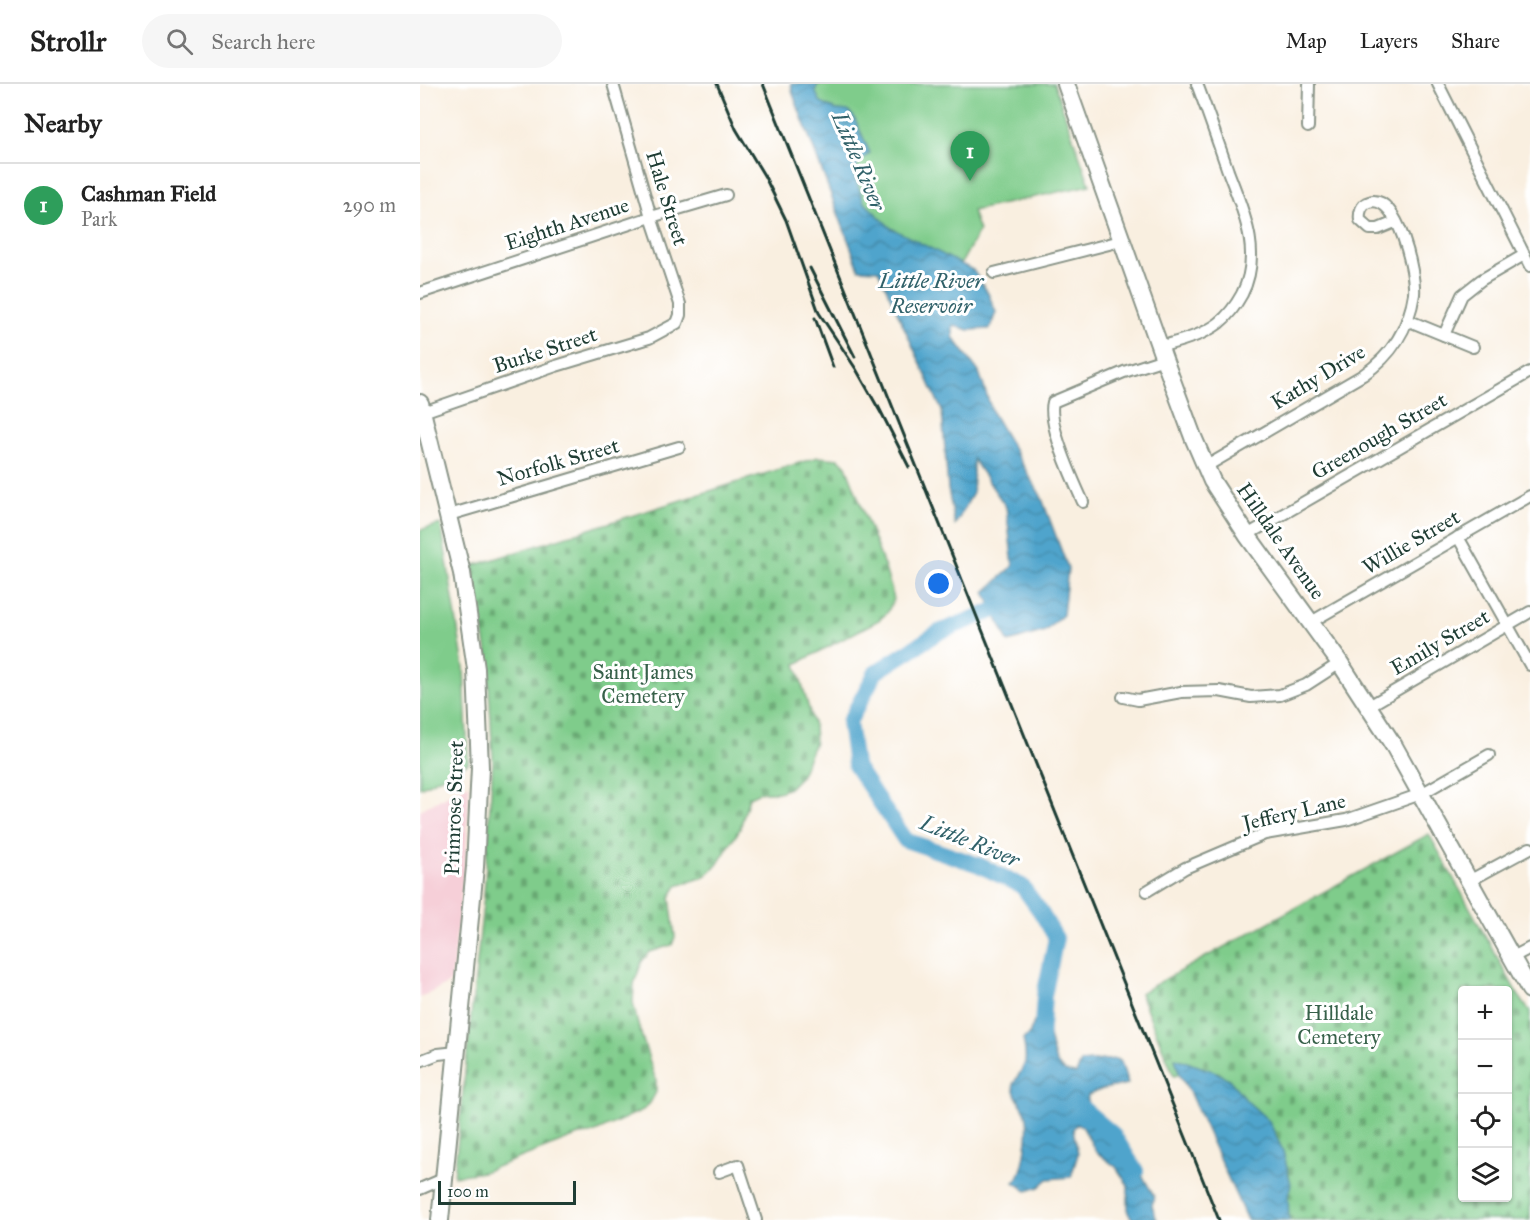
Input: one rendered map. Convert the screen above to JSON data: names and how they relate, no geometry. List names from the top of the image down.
{
  "streets": {
    "main road": ["Hilldale Avenue", "Primrose Street"],
    "street": [
      "Hale Street",
      "Eighth Avenue",
      "Burke Street",
      "Kathy Drive",
      "Greenough Street",
      "Norfolk Street",
      "Willie Street",
      "Emily Street",
      "Jeffery Lane"
    ]
  },
  "crossings": [
    ["Hale Street", "Eighth Avenue"],
    ["Hale Street", "Burke Street"],
    ["Burke Street", "Primrose Street"],
    ["Kathy Drive", "Hilldale Avenue"],
    ["Greenough Street", "Hilldale Avenue"],
    ["Norfolk Street", "Primrose Street"],
    ["Hilldale Avenue", "Willie Street"],
    ["Hilldale Avenue", "Emily Street"],
    ["Hilldale Avenue", "Jeffery Lane"]
  ],
  "water": ["Little River", "Little River Reservoir"],
  "parks": ["Saint James Cemetery", "Hilldale Cemetery"],
  "scale_bar": "100 m",
  "page": {
    "header": "Strollr",
    "search": "Search here",
    "nav": ["Map", "Layers", "Share"],
    "heading": "Nearby",
    "pins": "1",
    "list": [
      {
        "mark": "1",
        "name": "Cashman Field",
        "note": "Park",
        "value": "290 m"
      }
    ],
    "map_buttons": ["+", "−"],
    "scale": "100 m"
  }
}
